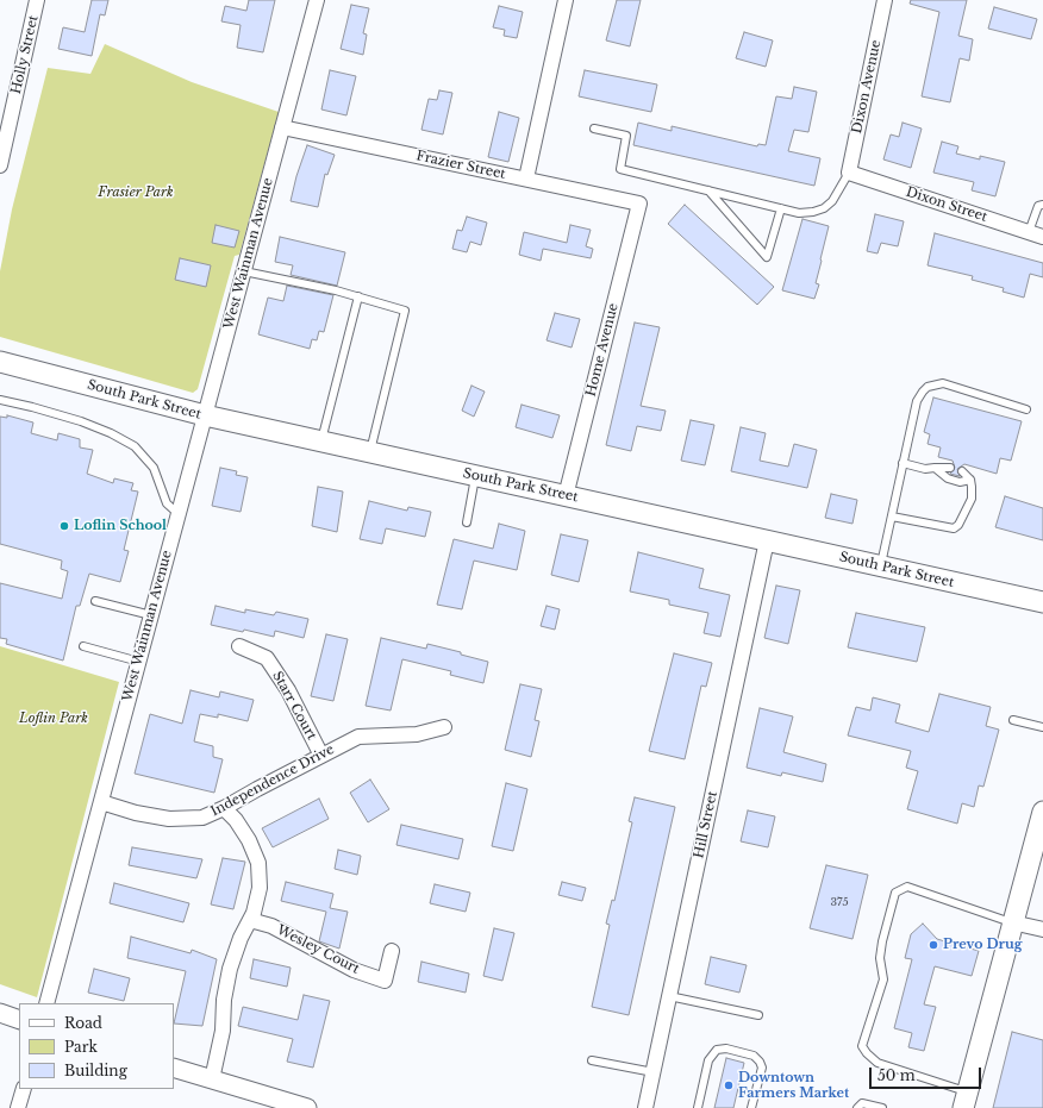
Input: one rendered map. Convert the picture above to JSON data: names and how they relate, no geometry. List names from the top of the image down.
{
  "streets": {
    "main road": ["South Park Street"],
    "street": [
      "Holly Street",
      "Dixon Avenue",
      "Frazier Street",
      "Dixon Street",
      "West Wainman Avenue",
      "Home Avenue",
      "Starr Court",
      "Independence Drive",
      "Hill Street",
      "Wesley Court"
    ]
  },
  "crossings": [
    ["Dixon Avenue", "Dixon Street"],
    ["Frazier Street", "West Wainman Avenue"],
    ["Frazier Street", "Home Avenue"],
    ["West Wainman Avenue", "South Park Street"],
    ["West Wainman Avenue", "Independence Drive"],
    ["Home Avenue", "South Park Street"],
    ["South Park Street", "Hill Street"],
    ["Starr Court", "Independence Drive"]
  ],
  "parks": ["Frasier Park", "Loflin Park"],
  "places": ["Loflin School", "Prevo Drug", "Downtown Farmers Market"],
  "house_numbers": ["375"],
  "legend": ["Road", "Park", "Building"],
  "scale_bar": "50 m"
}
